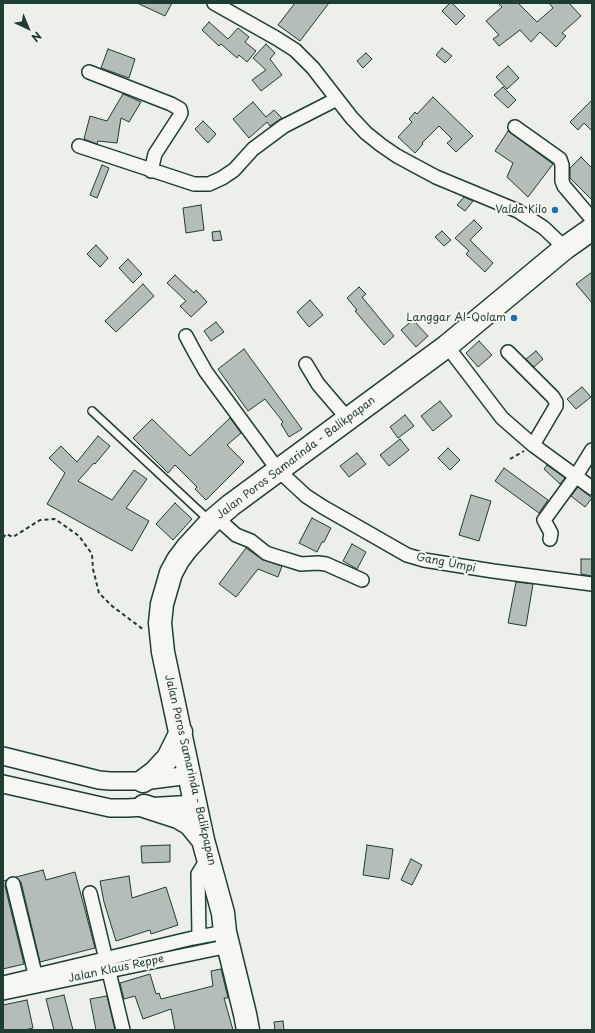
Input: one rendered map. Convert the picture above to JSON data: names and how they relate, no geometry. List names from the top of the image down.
{
  "streets": {
    "highway": ["Jalan Poros Samarinda - Balikpapan"],
    "street": ["Gang Umpi", "Jalan Klaus Reppe"]
  },
  "crossings": [
    ["Jalan Poros Samarinda - Balikpapan", "Gang Umpi"],
    ["Jalan Poros Samarinda - Balikpapan", "Jalan Klaus Reppe"]
  ],
  "places": ["Valda Kilo", "Langgar Al-Qolam"],
  "north": "bottom right"
}
